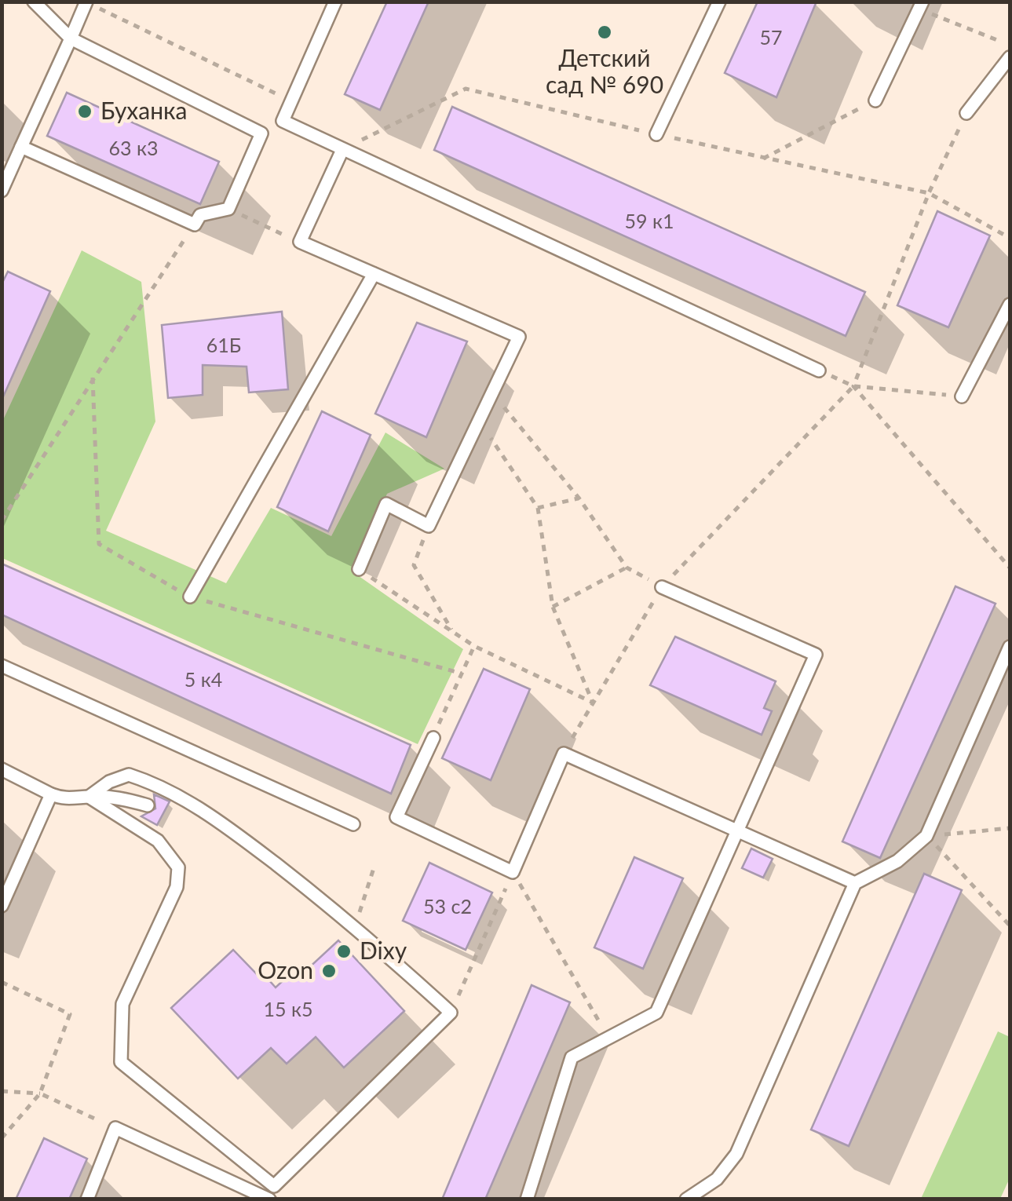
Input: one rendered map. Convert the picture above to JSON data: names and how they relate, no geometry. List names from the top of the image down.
{
  "places": [
    "Детский сад № 690",
    "Буханка",
    "Dixy",
    "Ozon"
  ],
  "house_numbers": [
    "57",
    "63 к3",
    "59 к1",
    "61Б",
    "5 к4",
    "53 с2",
    "15 к5"
  ]
}
